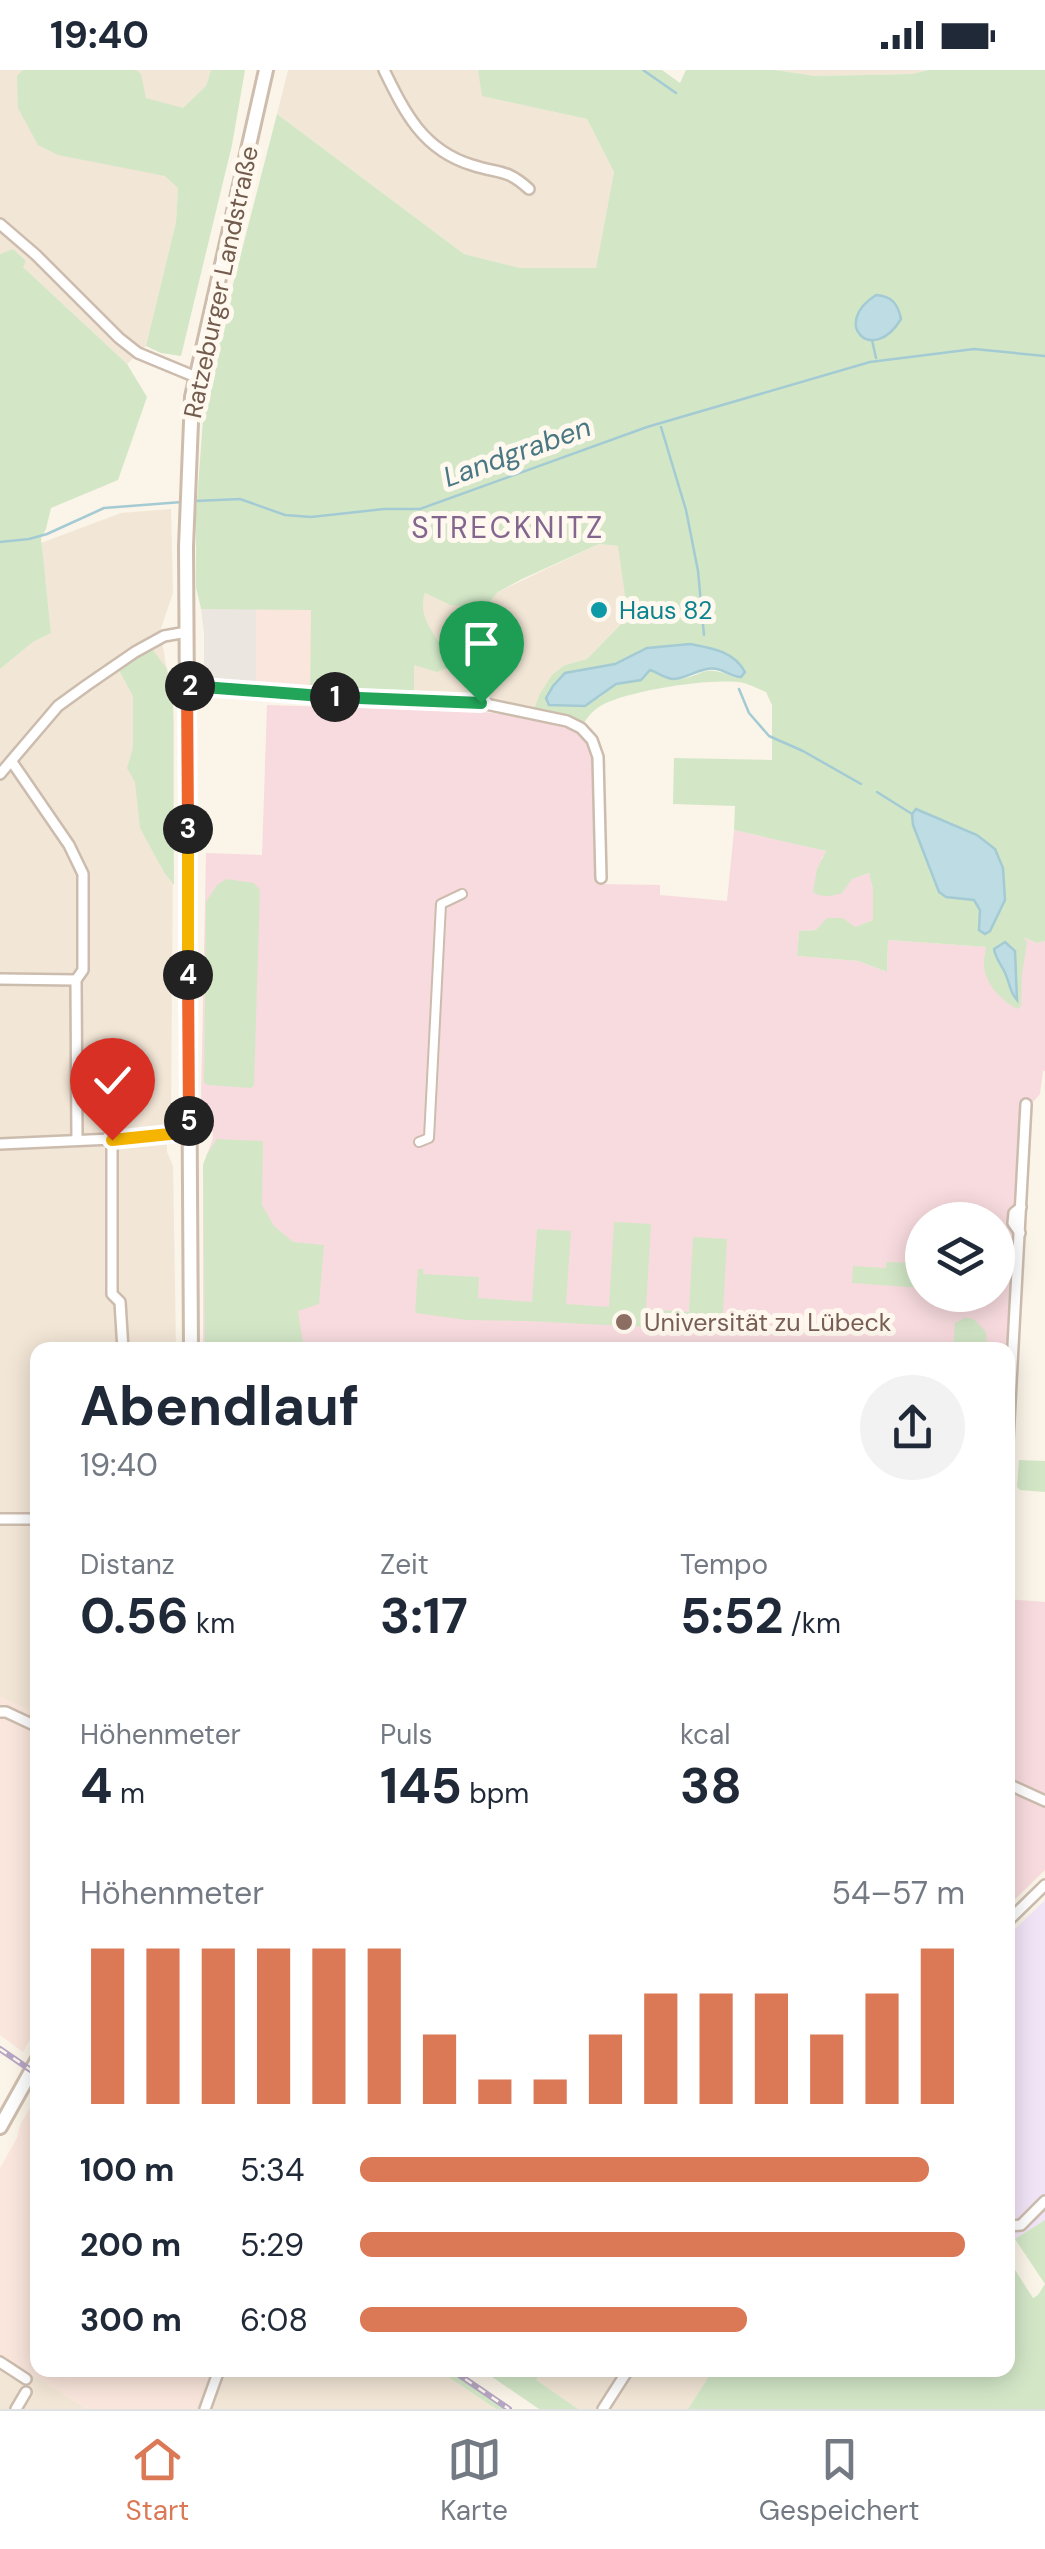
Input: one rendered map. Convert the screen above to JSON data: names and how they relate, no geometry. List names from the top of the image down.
{
  "streets": {
    "main road": ["Ratzeburger Landstraße"]
  },
  "districts": ["STRECKNITZ"],
  "water": ["Landgraben"],
  "places": ["Haus 82", "Universität zu Lübeck"],
  "page": {
    "status": "19:40",
    "pins": [
      "2",
      "1",
      "3",
      "4",
      "5"
    ],
    "heading": ["Abendlauf", "19:40"],
    "stats": [
      ["Distanz", "0.56 km"],
      ["Zeit", "3:17"],
      ["Tempo", "5:52 /km"],
      ["Höhenmeter", "4 m"],
      ["Puls", "145 bpm"],
      ["kcal", "38"]
    ],
    "chart": ["Höhenmeter", "54–57 m"],
    "list": [
      {
        "name": "100 m",
        "note": "5:34"
      },
      {
        "name": "200 m",
        "note": "5:29"
      },
      {
        "name": "300 m",
        "note": "6:08"
      }
    ],
    "tabs": ["Start", "Karte", "Gespeichert"]
  }
}
